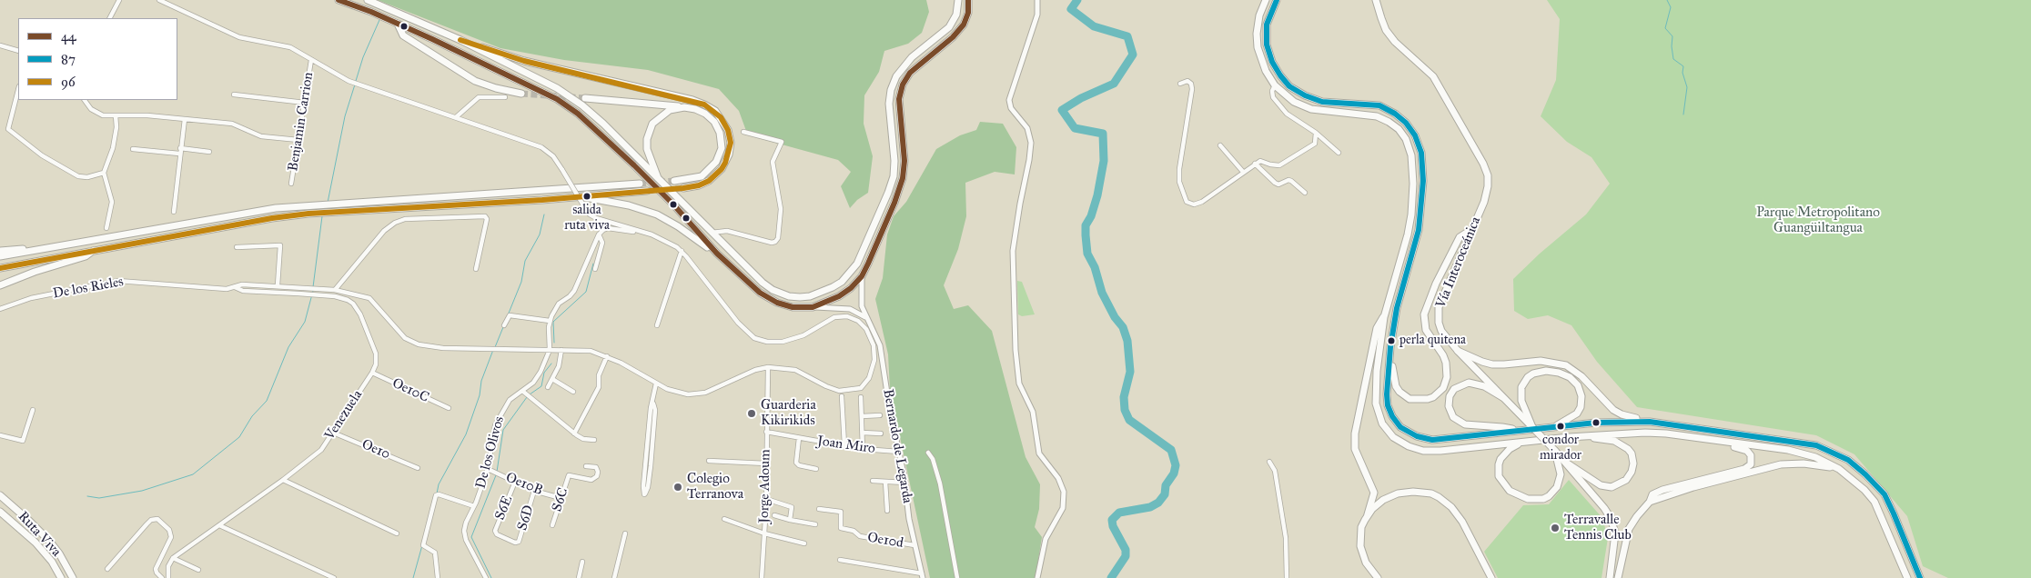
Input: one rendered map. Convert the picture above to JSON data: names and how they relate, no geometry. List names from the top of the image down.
{
  "streets": {
    "main road": ["Vía Interoceánica", "Ruta Viva"],
    "street": [
      "Benjamin Carrion",
      "De los Rieles",
      "Oe10C",
      "Venezuela",
      "Joan Miro",
      "Bernardo de Legarda",
      "Oe10",
      "De los Olivos",
      "Oe10B",
      "Jorge Adoum",
      "S6C",
      "S6E",
      "S6D",
      "Oe10d"
    ]
  },
  "crossings": [
    ["De los Rieles", "Venezuela"],
    ["Oe10C", "Venezuela"],
    ["Venezuela", "Oe10"],
    ["Joan Miro", "Bernardo de Legarda"],
    ["Joan Miro", "Jorge Adoum"],
    ["Bernardo de Legarda", "Oe10d"],
    ["De los Olivos", "Oe10B"],
    ["Oe10B", "S6C"],
    ["Oe10B", "S6E"],
    ["Oe10B", "S6D"],
    ["S6E", "S6D"]
  ],
  "parks": ["Parque Metropolitano Guangüiltangua"],
  "places": [
    "salida ruta viva",
    "perla quitena",
    "Guarderia Kikirikids",
    "condor mirador",
    "Colegio Terranova",
    "Terravalle Tennis Club"
  ],
  "lines": ["transit line 44", "transit line 87", "transit line 96"],
  "legend": ["44", "87", "96"]
}
